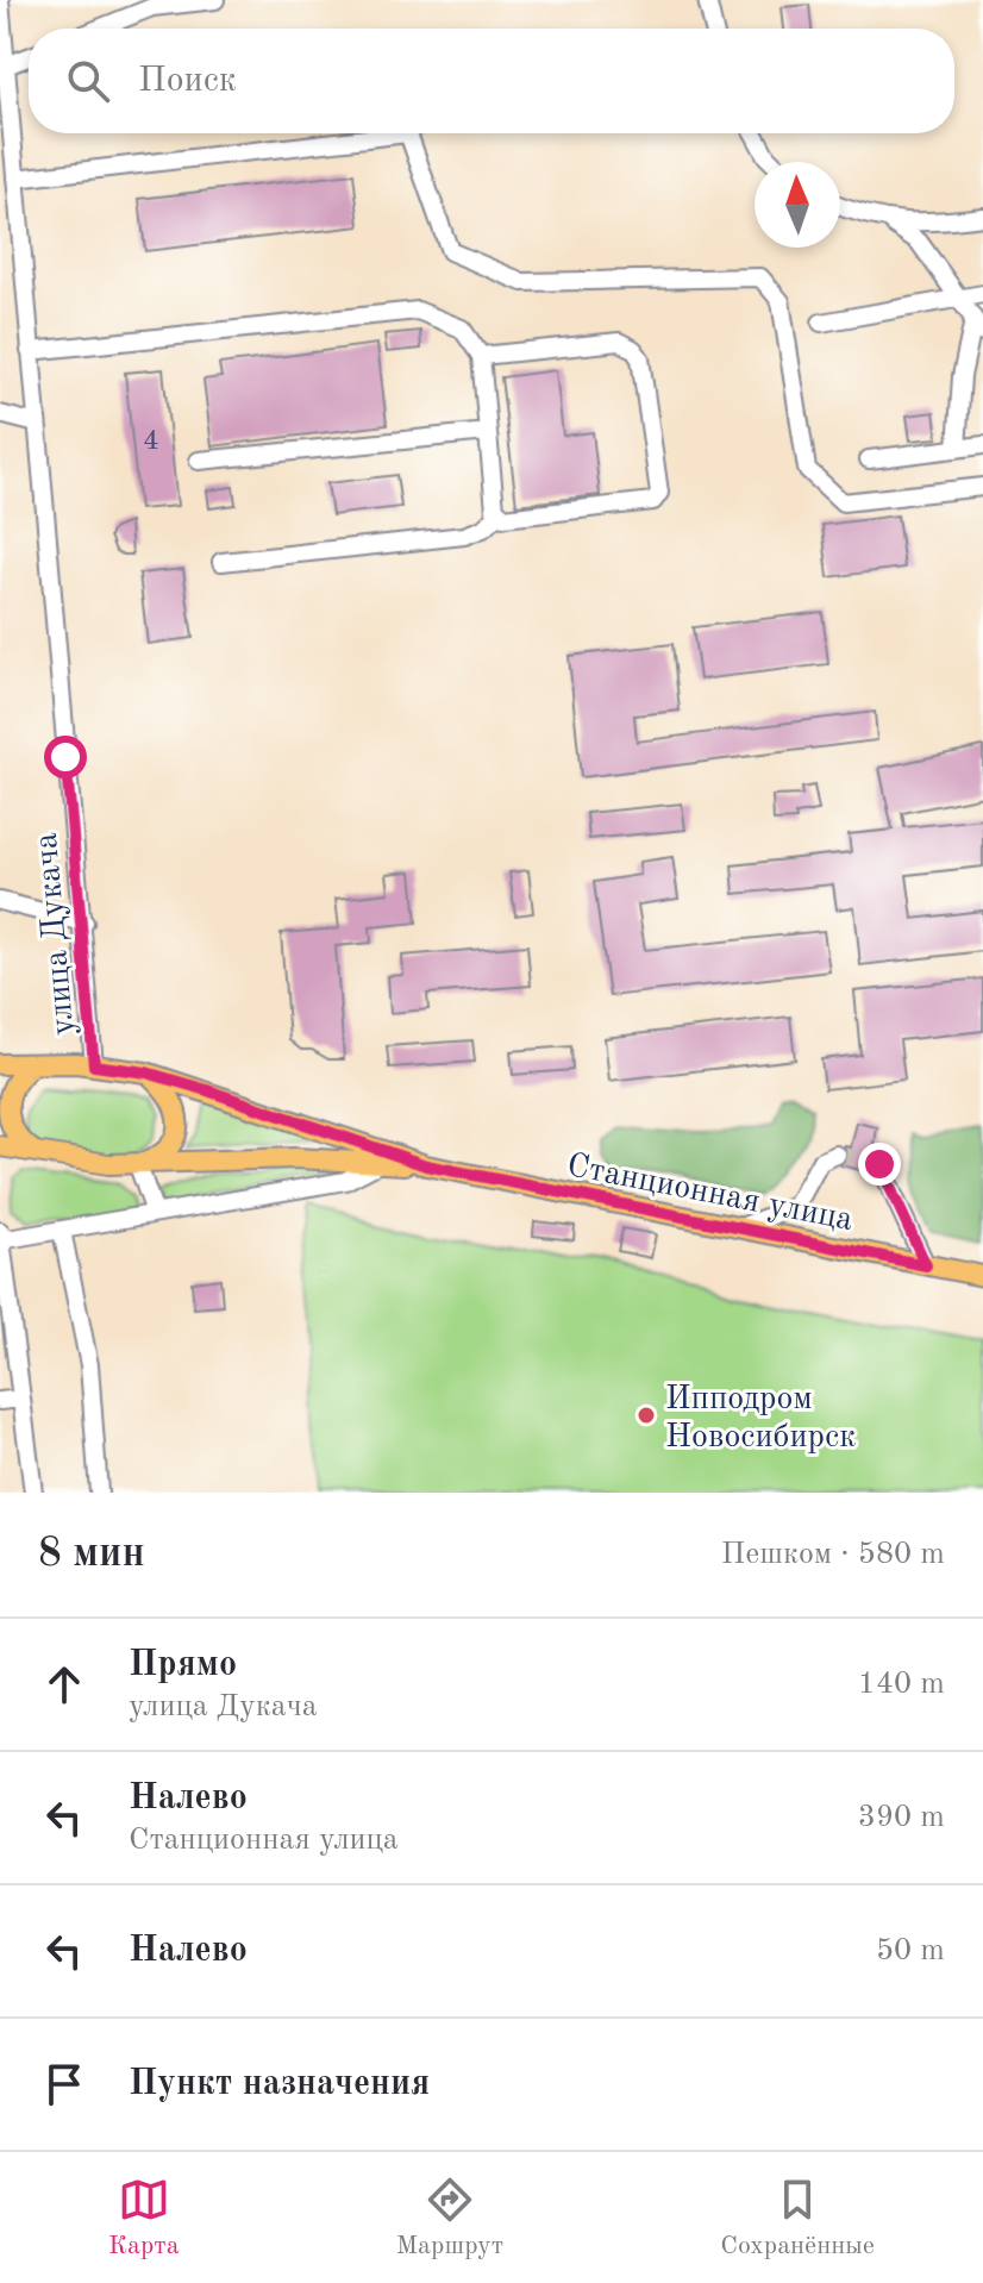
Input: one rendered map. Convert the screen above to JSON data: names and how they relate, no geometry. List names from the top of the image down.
{
  "streets": {
    "main road": ["Станционная улица"],
    "street": ["улица Дукача"]
  },
  "crossings": [
    ["улица Дукача", "Станционная улица"]
  ],
  "places": ["Ипподром Новосибирск"],
  "house_numbers": ["4"],
  "north": "top",
  "page": {
    "search": "Поиск",
    "heading": ["8 мин", "Пешком · 580 m"],
    "list": [
      ["Прямо", "улица Дукача", "140 m"],
      ["Налево", "Станционная улица", "390 m"],
      ["Налево", "50 m"],
      "Пункт назначения"
    ],
    "nav": ["Карта", "Маршрут", "Сохранённые"]
  }
}
